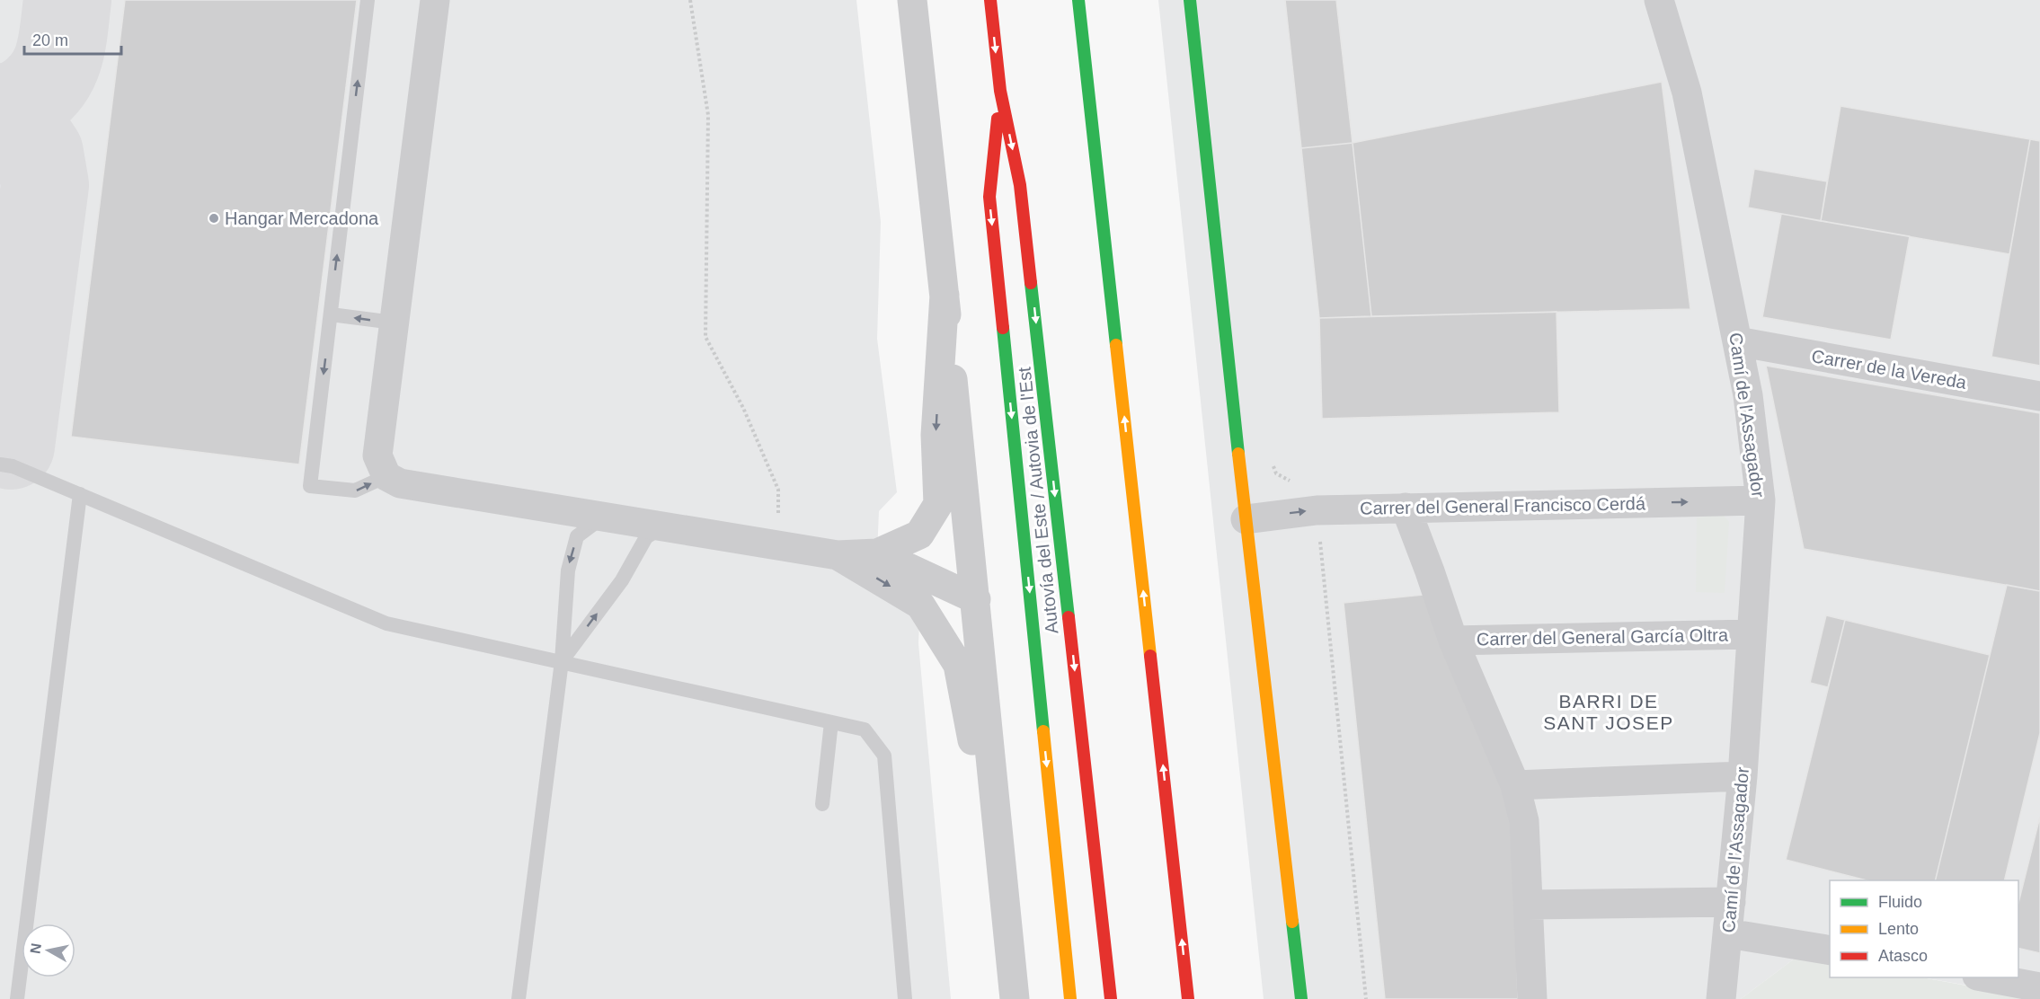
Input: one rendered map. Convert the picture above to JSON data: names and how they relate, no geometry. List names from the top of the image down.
{
  "streets": {
    "main road": ["Autovía del Este / Autovia de l'Est"],
    "street": [
      "Carrer de la Vereda",
      "Camí de l'Assagador",
      "Carrer del General Francisco Cerdá",
      "Carrer del General García Oltra"
    ]
  },
  "crossings": [
    ["Carrer de la Vereda", "Camí de l'Assagador"],
    ["Camí de l'Assagador", "Carrer del General Francisco Cerdá"],
    ["Camí de l'Assagador", "Carrer del General García Oltra"]
  ],
  "one_way": ["Carrer del General Francisco Cerdá"],
  "districts": ["BARRI DE SANT JOSEP"],
  "places": ["Hangar Mercadona"],
  "legend": ["Fluido", "Lento", "Atasco"],
  "scale_bar": "20 m",
  "north": "left"
}
